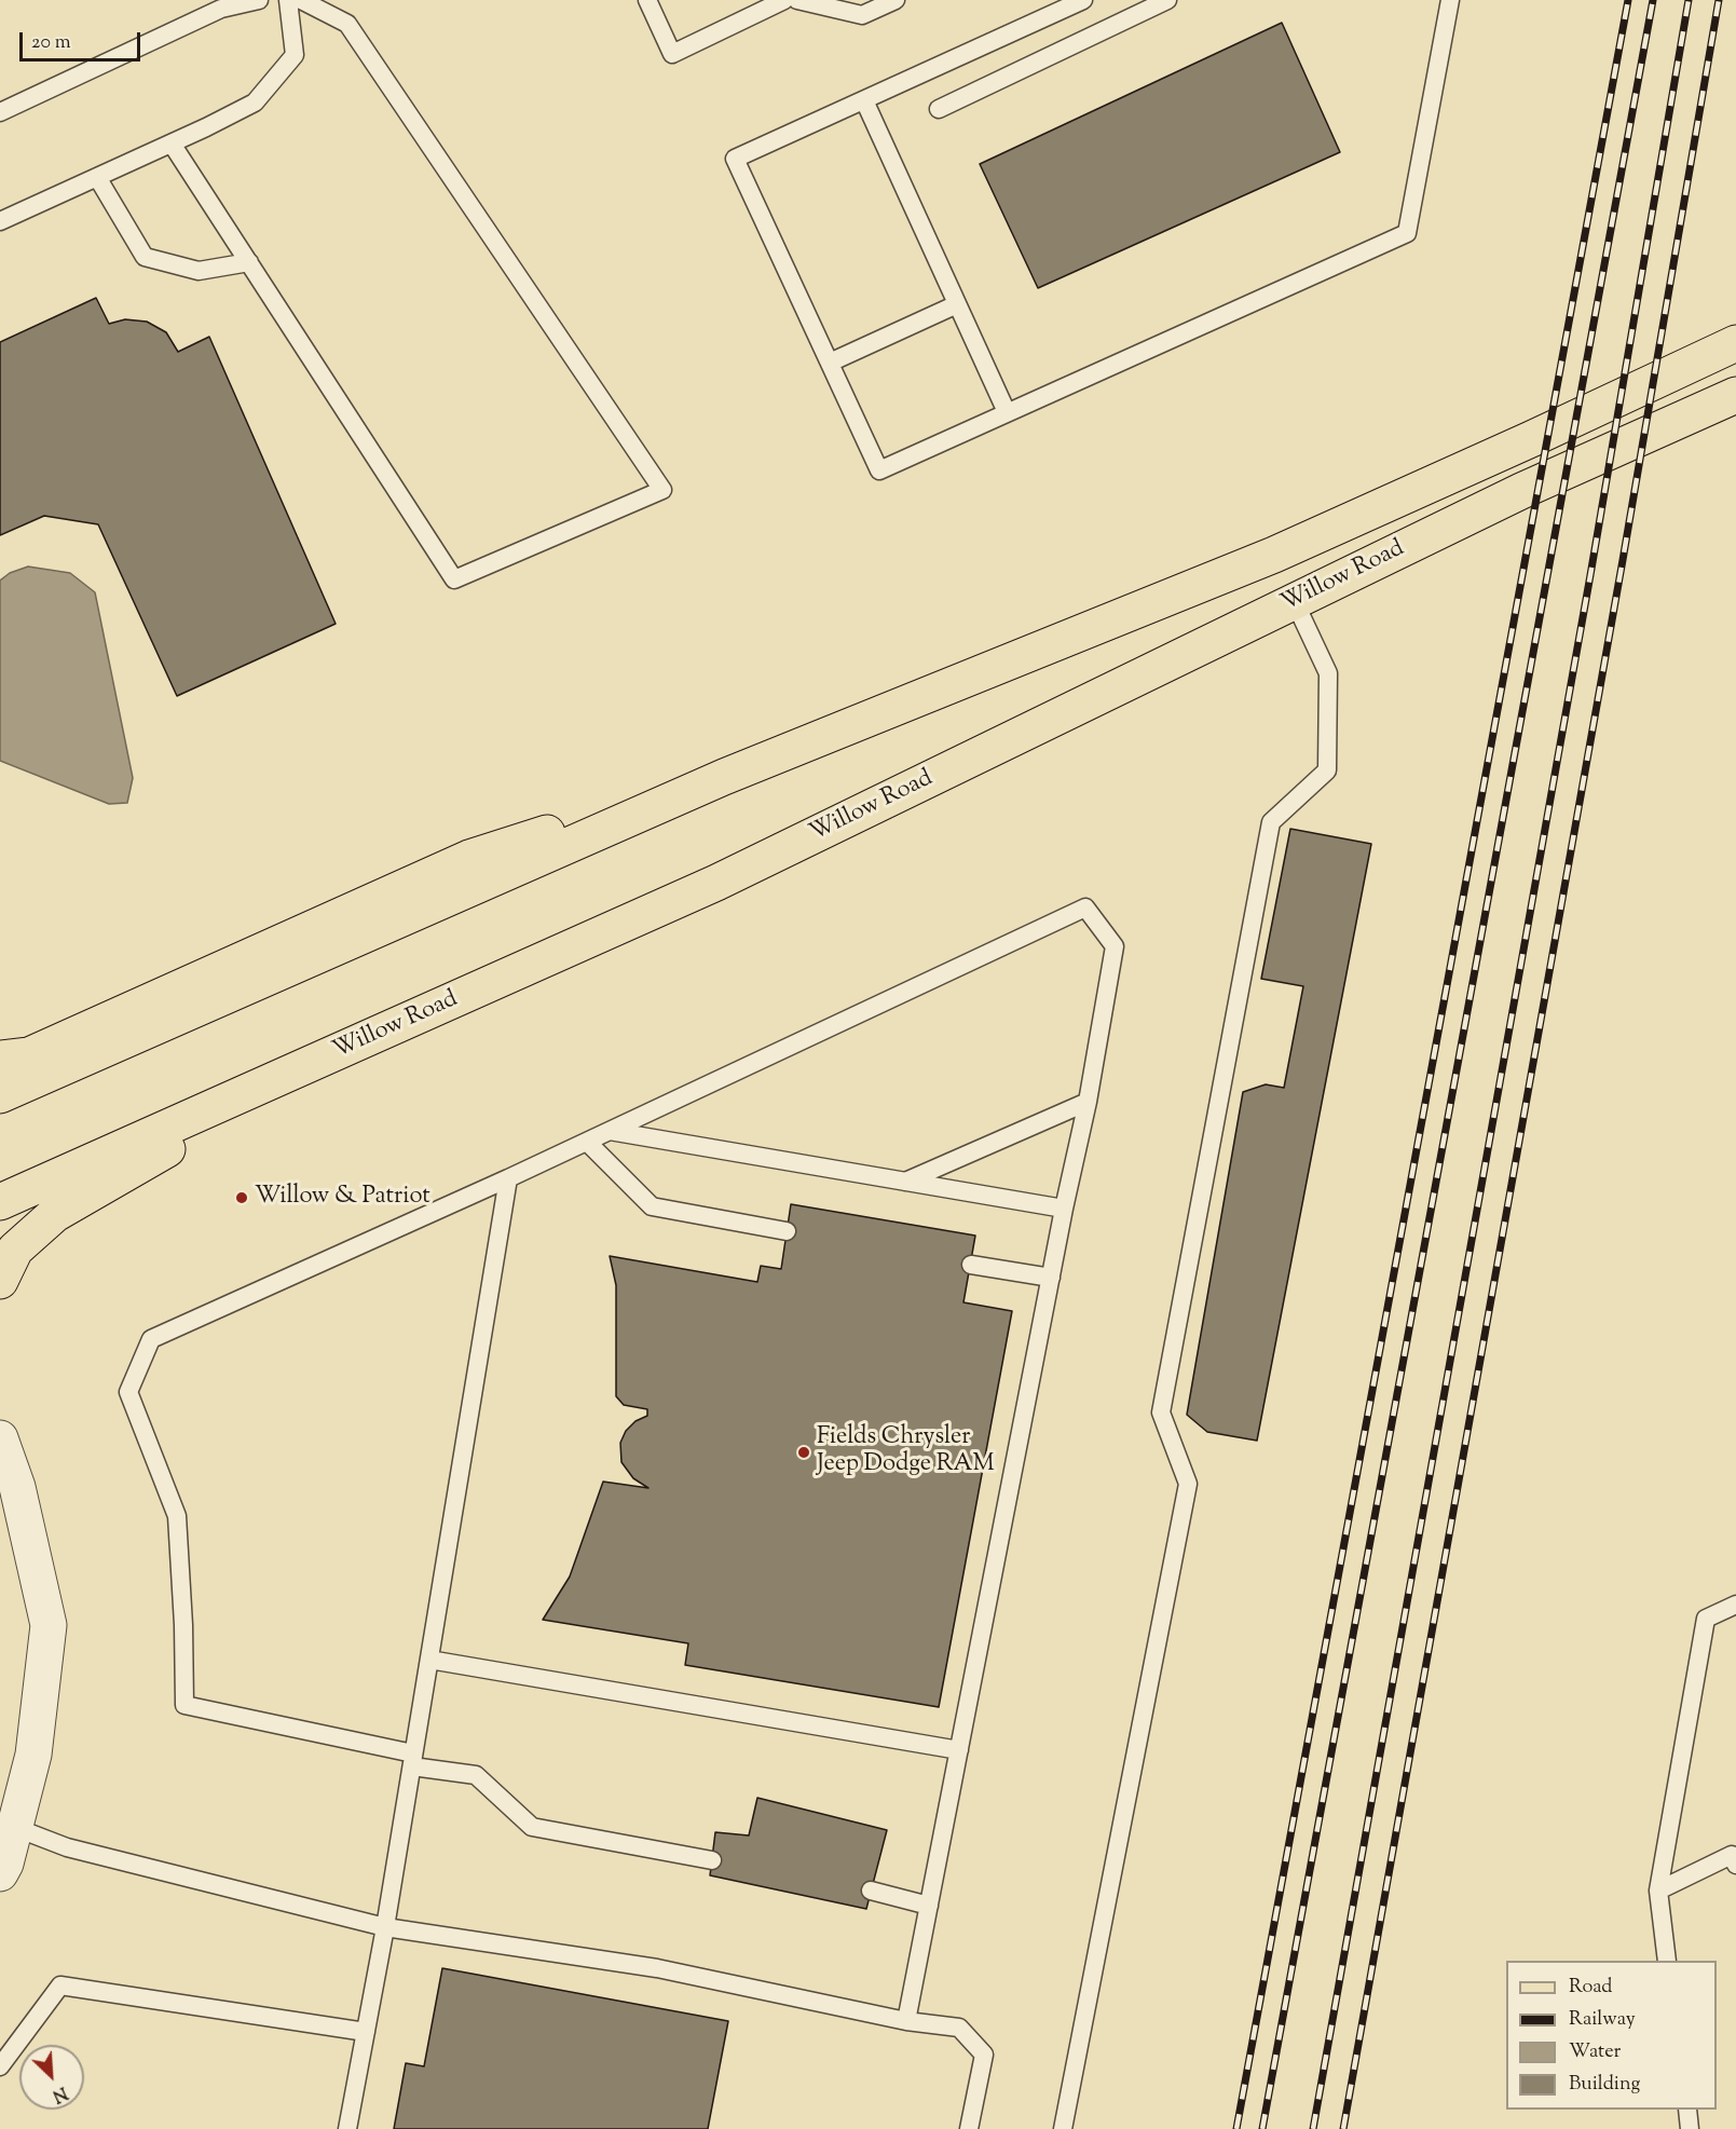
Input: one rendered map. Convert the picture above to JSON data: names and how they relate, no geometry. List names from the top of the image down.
{
  "streets": {
    "main road": ["Willow Road"]
  },
  "places": ["Willow & Patriot", "Fields Chrysler Jeep Dodge RAM"],
  "legend": [
    "Road",
    "Railway",
    "Water",
    "Building"
  ],
  "scale_bar": "20 m",
  "north": "bottom right"
}
